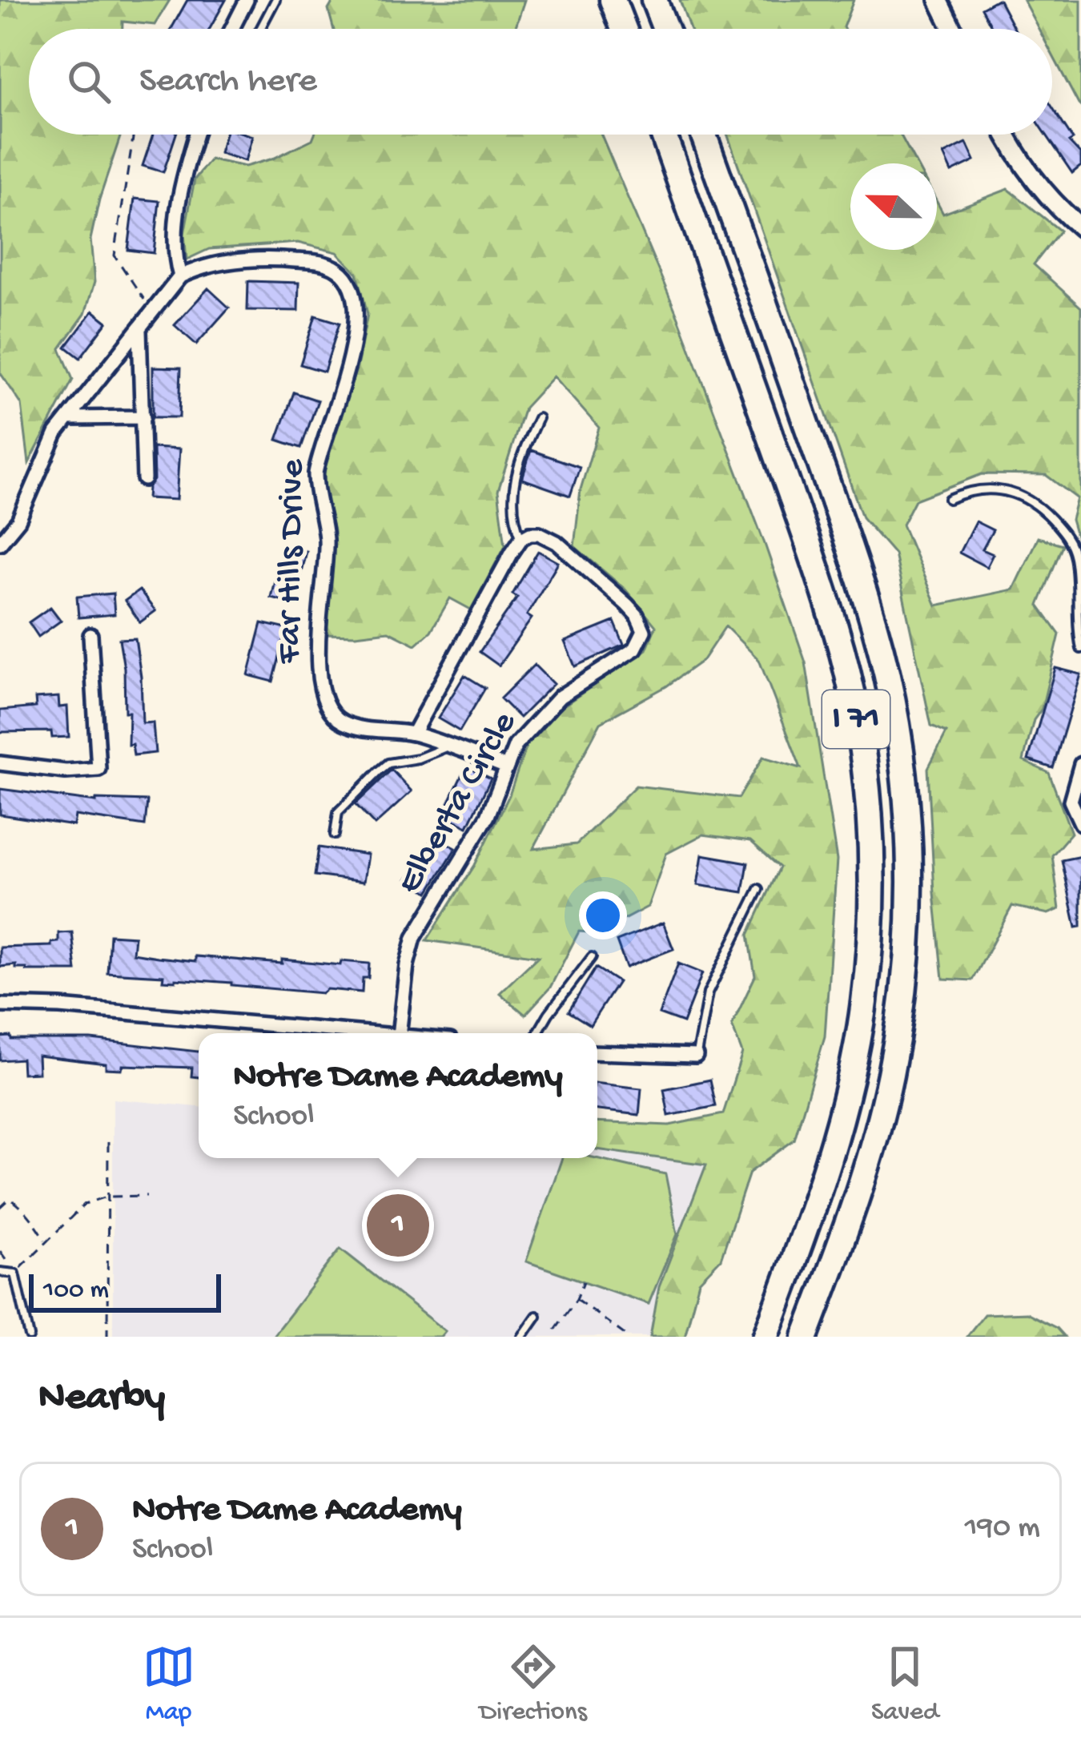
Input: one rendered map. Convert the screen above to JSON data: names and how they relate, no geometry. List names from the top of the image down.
{
  "streets": {
    "highway": ["I 71"],
    "street": ["Far Hills Drive", "Elberta Circle"]
  },
  "crossings": [
    ["Far Hills Drive", "Elberta Circle"]
  ],
  "scale_bar": "100 m",
  "north": "left",
  "page": {
    "search": "Search here",
    "popup": ["Notre Dame Academy", "School"],
    "pins": "1",
    "scale": "100 m",
    "heading": "Nearby",
    "list": [
      {
        "mark": "1",
        "name": "Notre Dame Academy",
        "note": "School",
        "value": "190 m"
      }
    ],
    "nav": ["Map", "Directions", "Saved"]
  }
}
